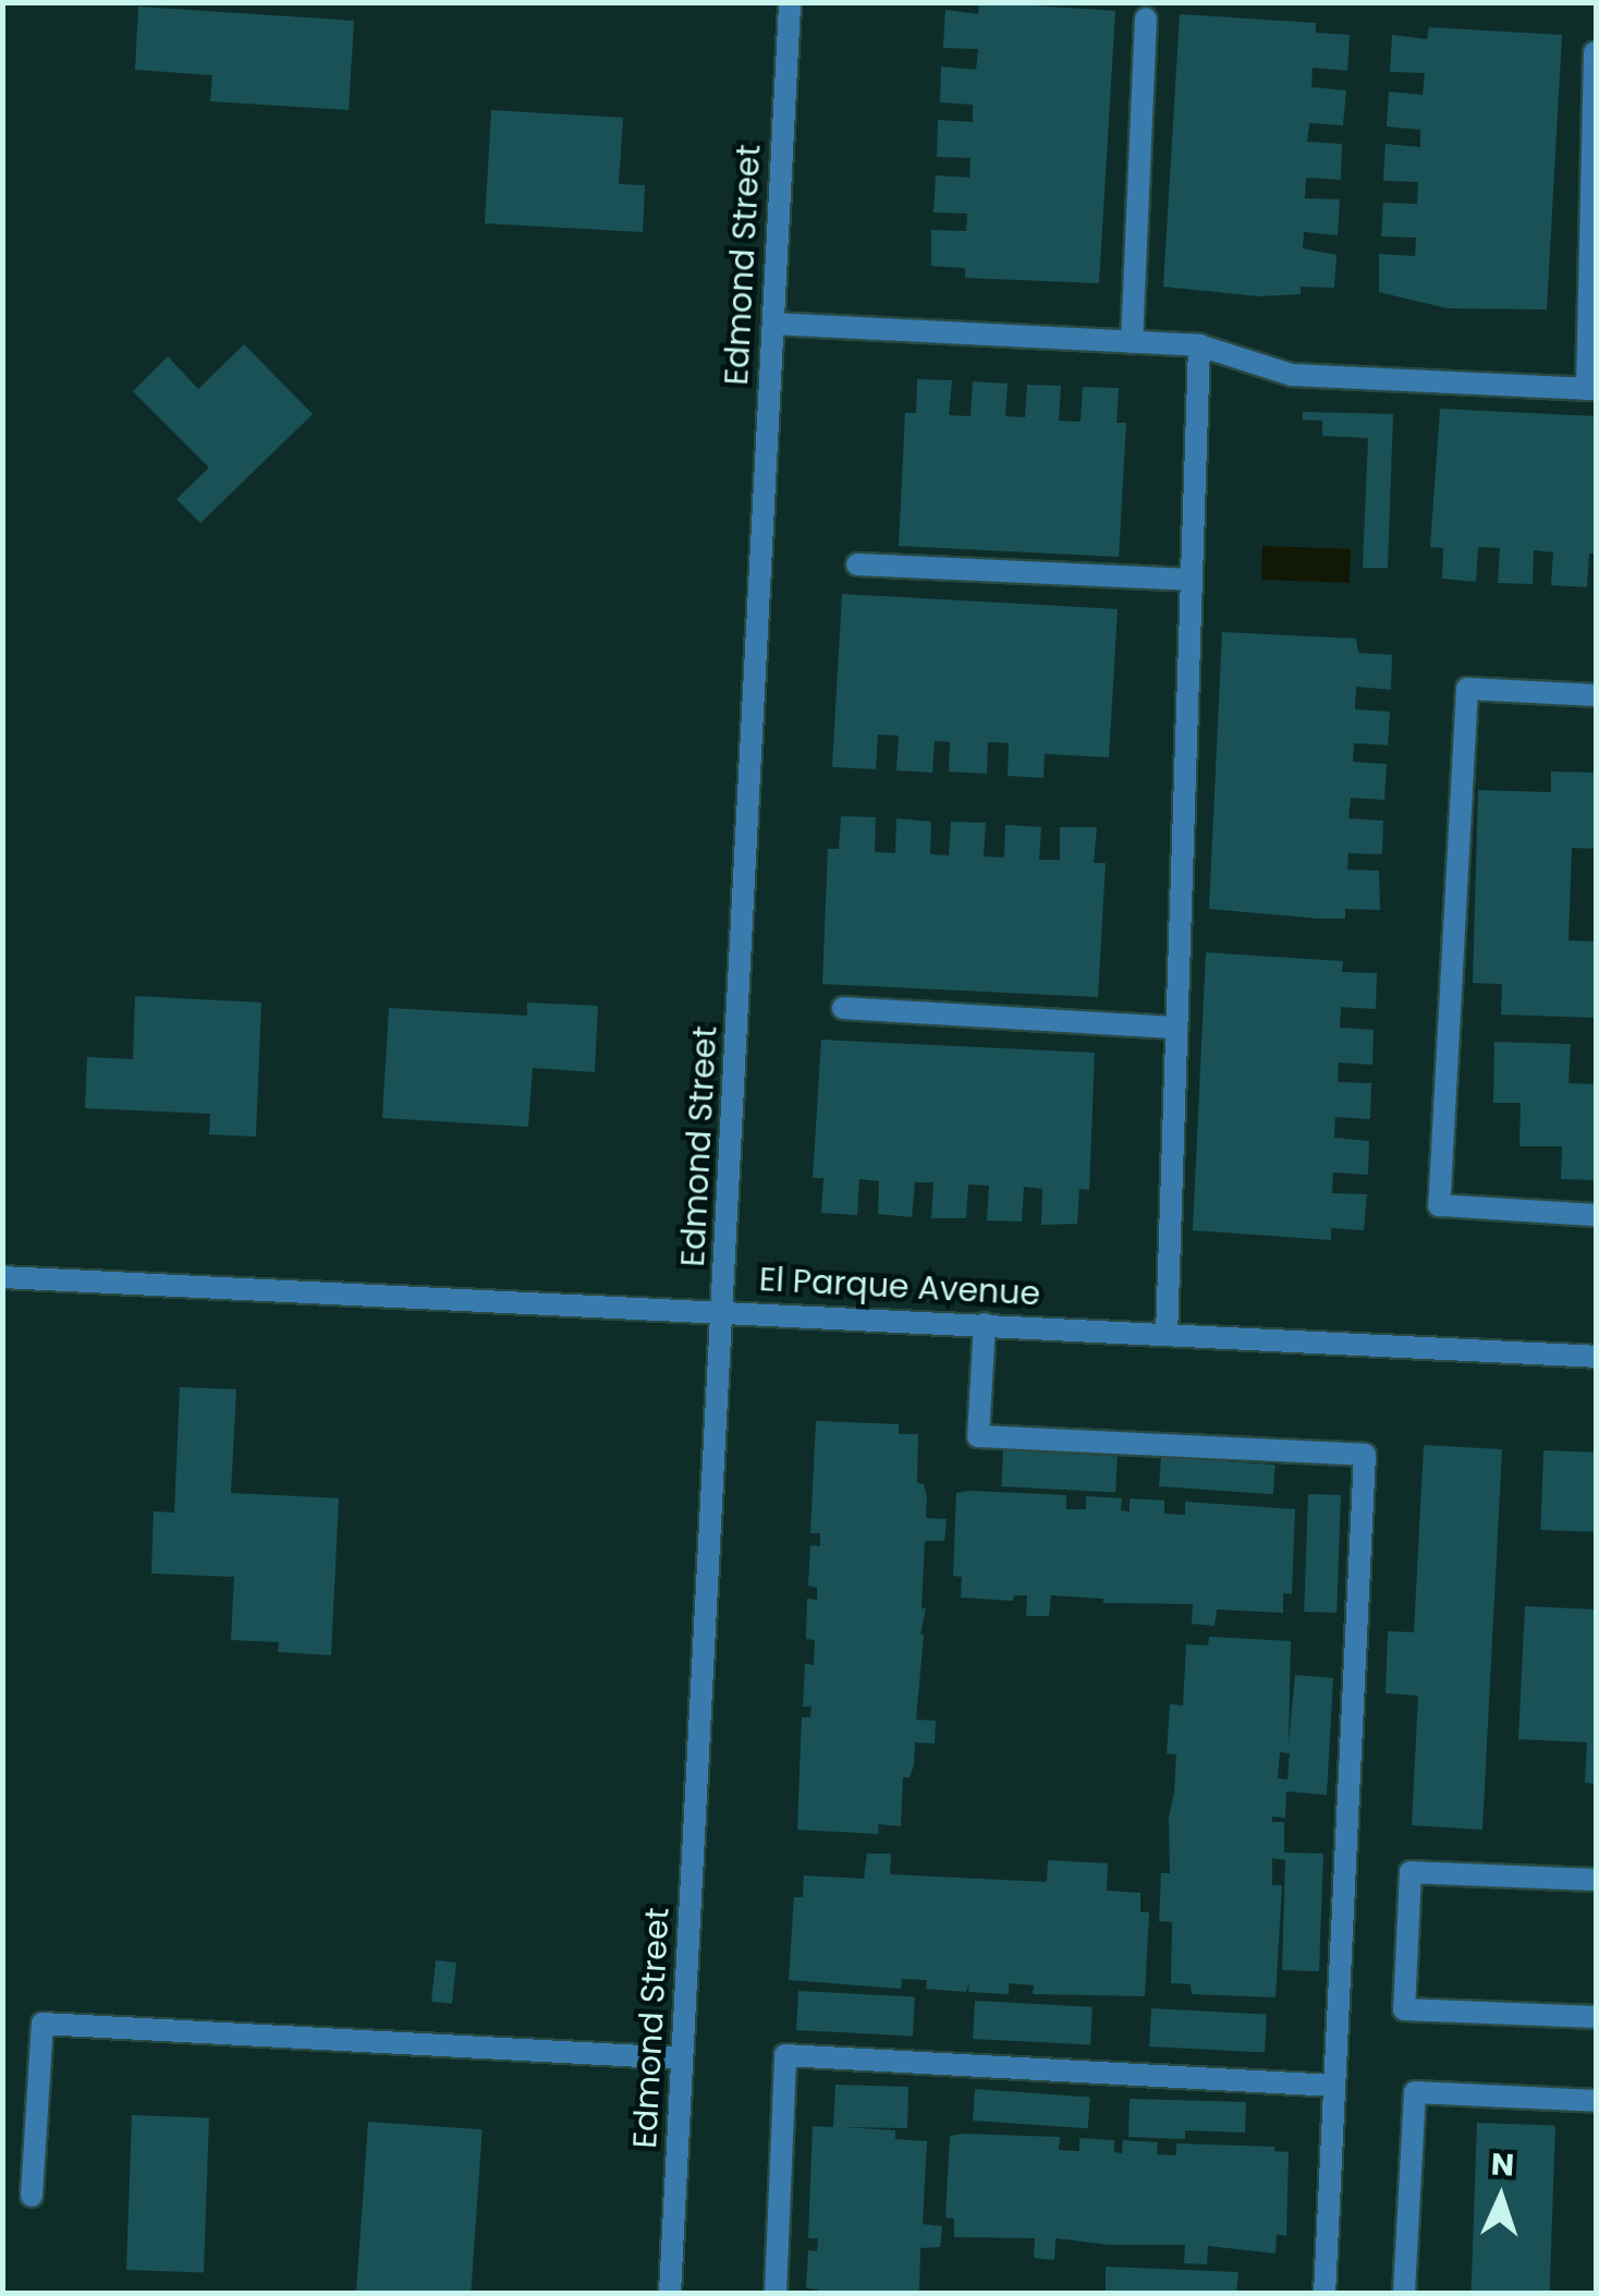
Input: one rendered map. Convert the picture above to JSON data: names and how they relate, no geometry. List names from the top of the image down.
{
  "streets": {
    "street": ["Edmond Street", "El Parque Avenue"]
  },
  "crossings": [
    ["Edmond Street", "El Parque Avenue"]
  ],
  "north": "top"
}
